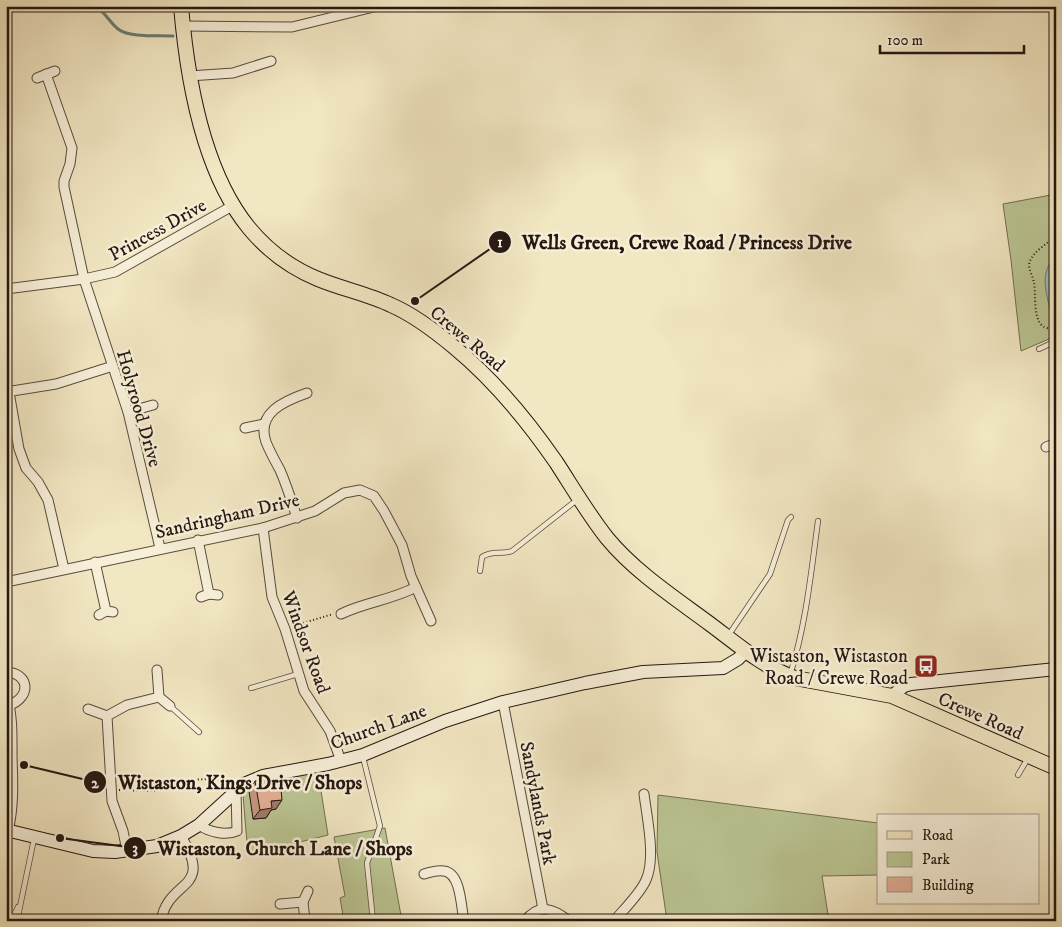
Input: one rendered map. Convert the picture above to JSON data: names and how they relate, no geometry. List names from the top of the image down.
{
  "streets": {
    "main road": ["Crewe Road"],
    "street": [
      "Princess Drive",
      "Holyrood Drive",
      "Sandringham Drive",
      "Windsor Road",
      "Church Lane",
      "Sandylands Park"
    ]
  },
  "crossings": [
    ["Princess Drive", "Crewe Road"],
    ["Princess Drive", "Holyrood Drive"],
    ["Crewe Road", "Church Lane"],
    ["Holyrood Drive", "Sandringham Drive"],
    ["Sandringham Drive", "Windsor Road"],
    ["Windsor Road", "Church Lane"],
    ["Church Lane", "Sandylands Park"]
  ],
  "places": {
    "other": ["Wells Green, Crewe Road / Princess Drive", "Wistaston, Kings Drive / Shops", "Wistaston, Church Lane / Shops"],
    "bus stop": ["Wistaston, Wistaston Road / Crewe Road"]
  },
  "legend": ["Road", "Park", "Building"],
  "scale_bar": "100 m"
}
